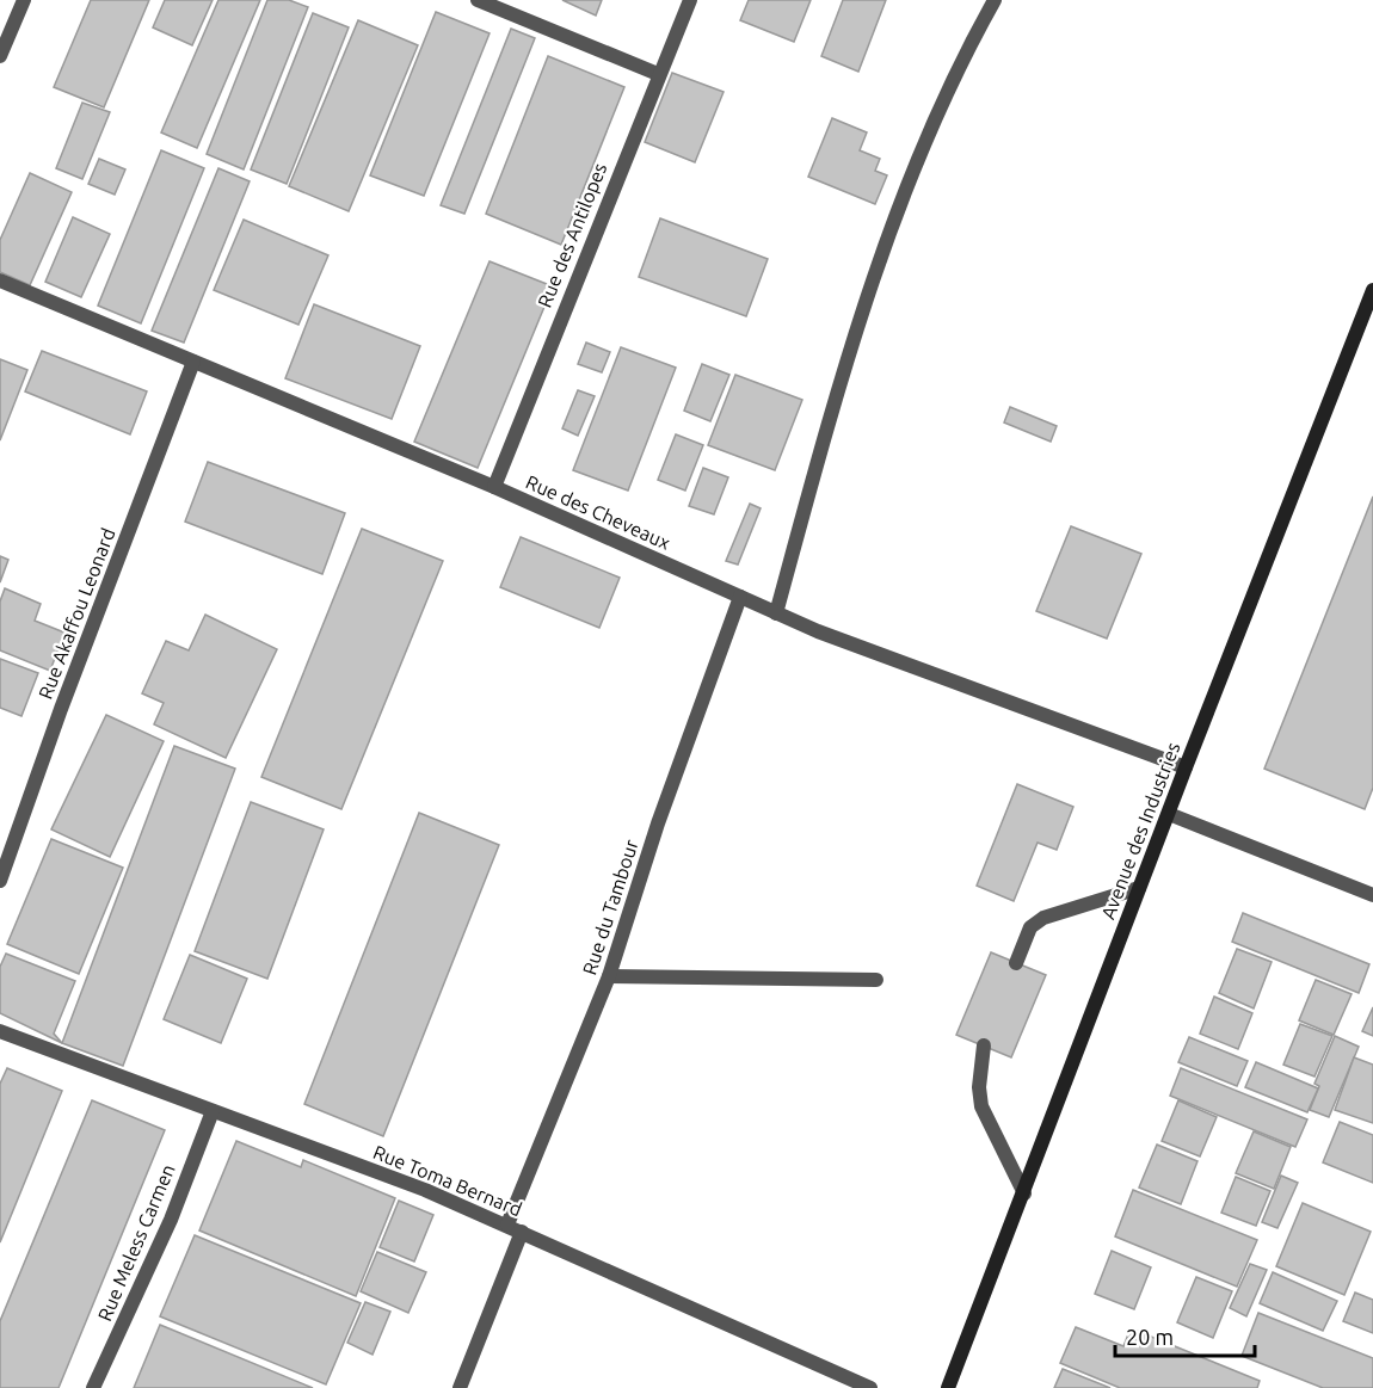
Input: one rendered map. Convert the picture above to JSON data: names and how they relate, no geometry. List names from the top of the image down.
{
  "streets": {
    "street": [
      "Rue des Antilopes",
      "Rue des Cheveaux",
      "Rue Akaffou Leonard",
      "Avenue des Industries",
      "Rue du Tambour",
      "Rue Toma Bernard",
      "Rue Meless Carmen"
    ]
  },
  "crossings": [
    ["Rue des Antilopes", "Rue des Cheveaux"],
    ["Rue des Cheveaux", "Rue Akaffou Leonard"],
    ["Rue des Cheveaux", "Avenue des Industries"],
    ["Rue des Cheveaux", "Rue du Tambour"],
    ["Rue du Tambour", "Rue Toma Bernard"],
    ["Rue Toma Bernard", "Rue Meless Carmen"]
  ],
  "scale_bar": "20 m"
}
